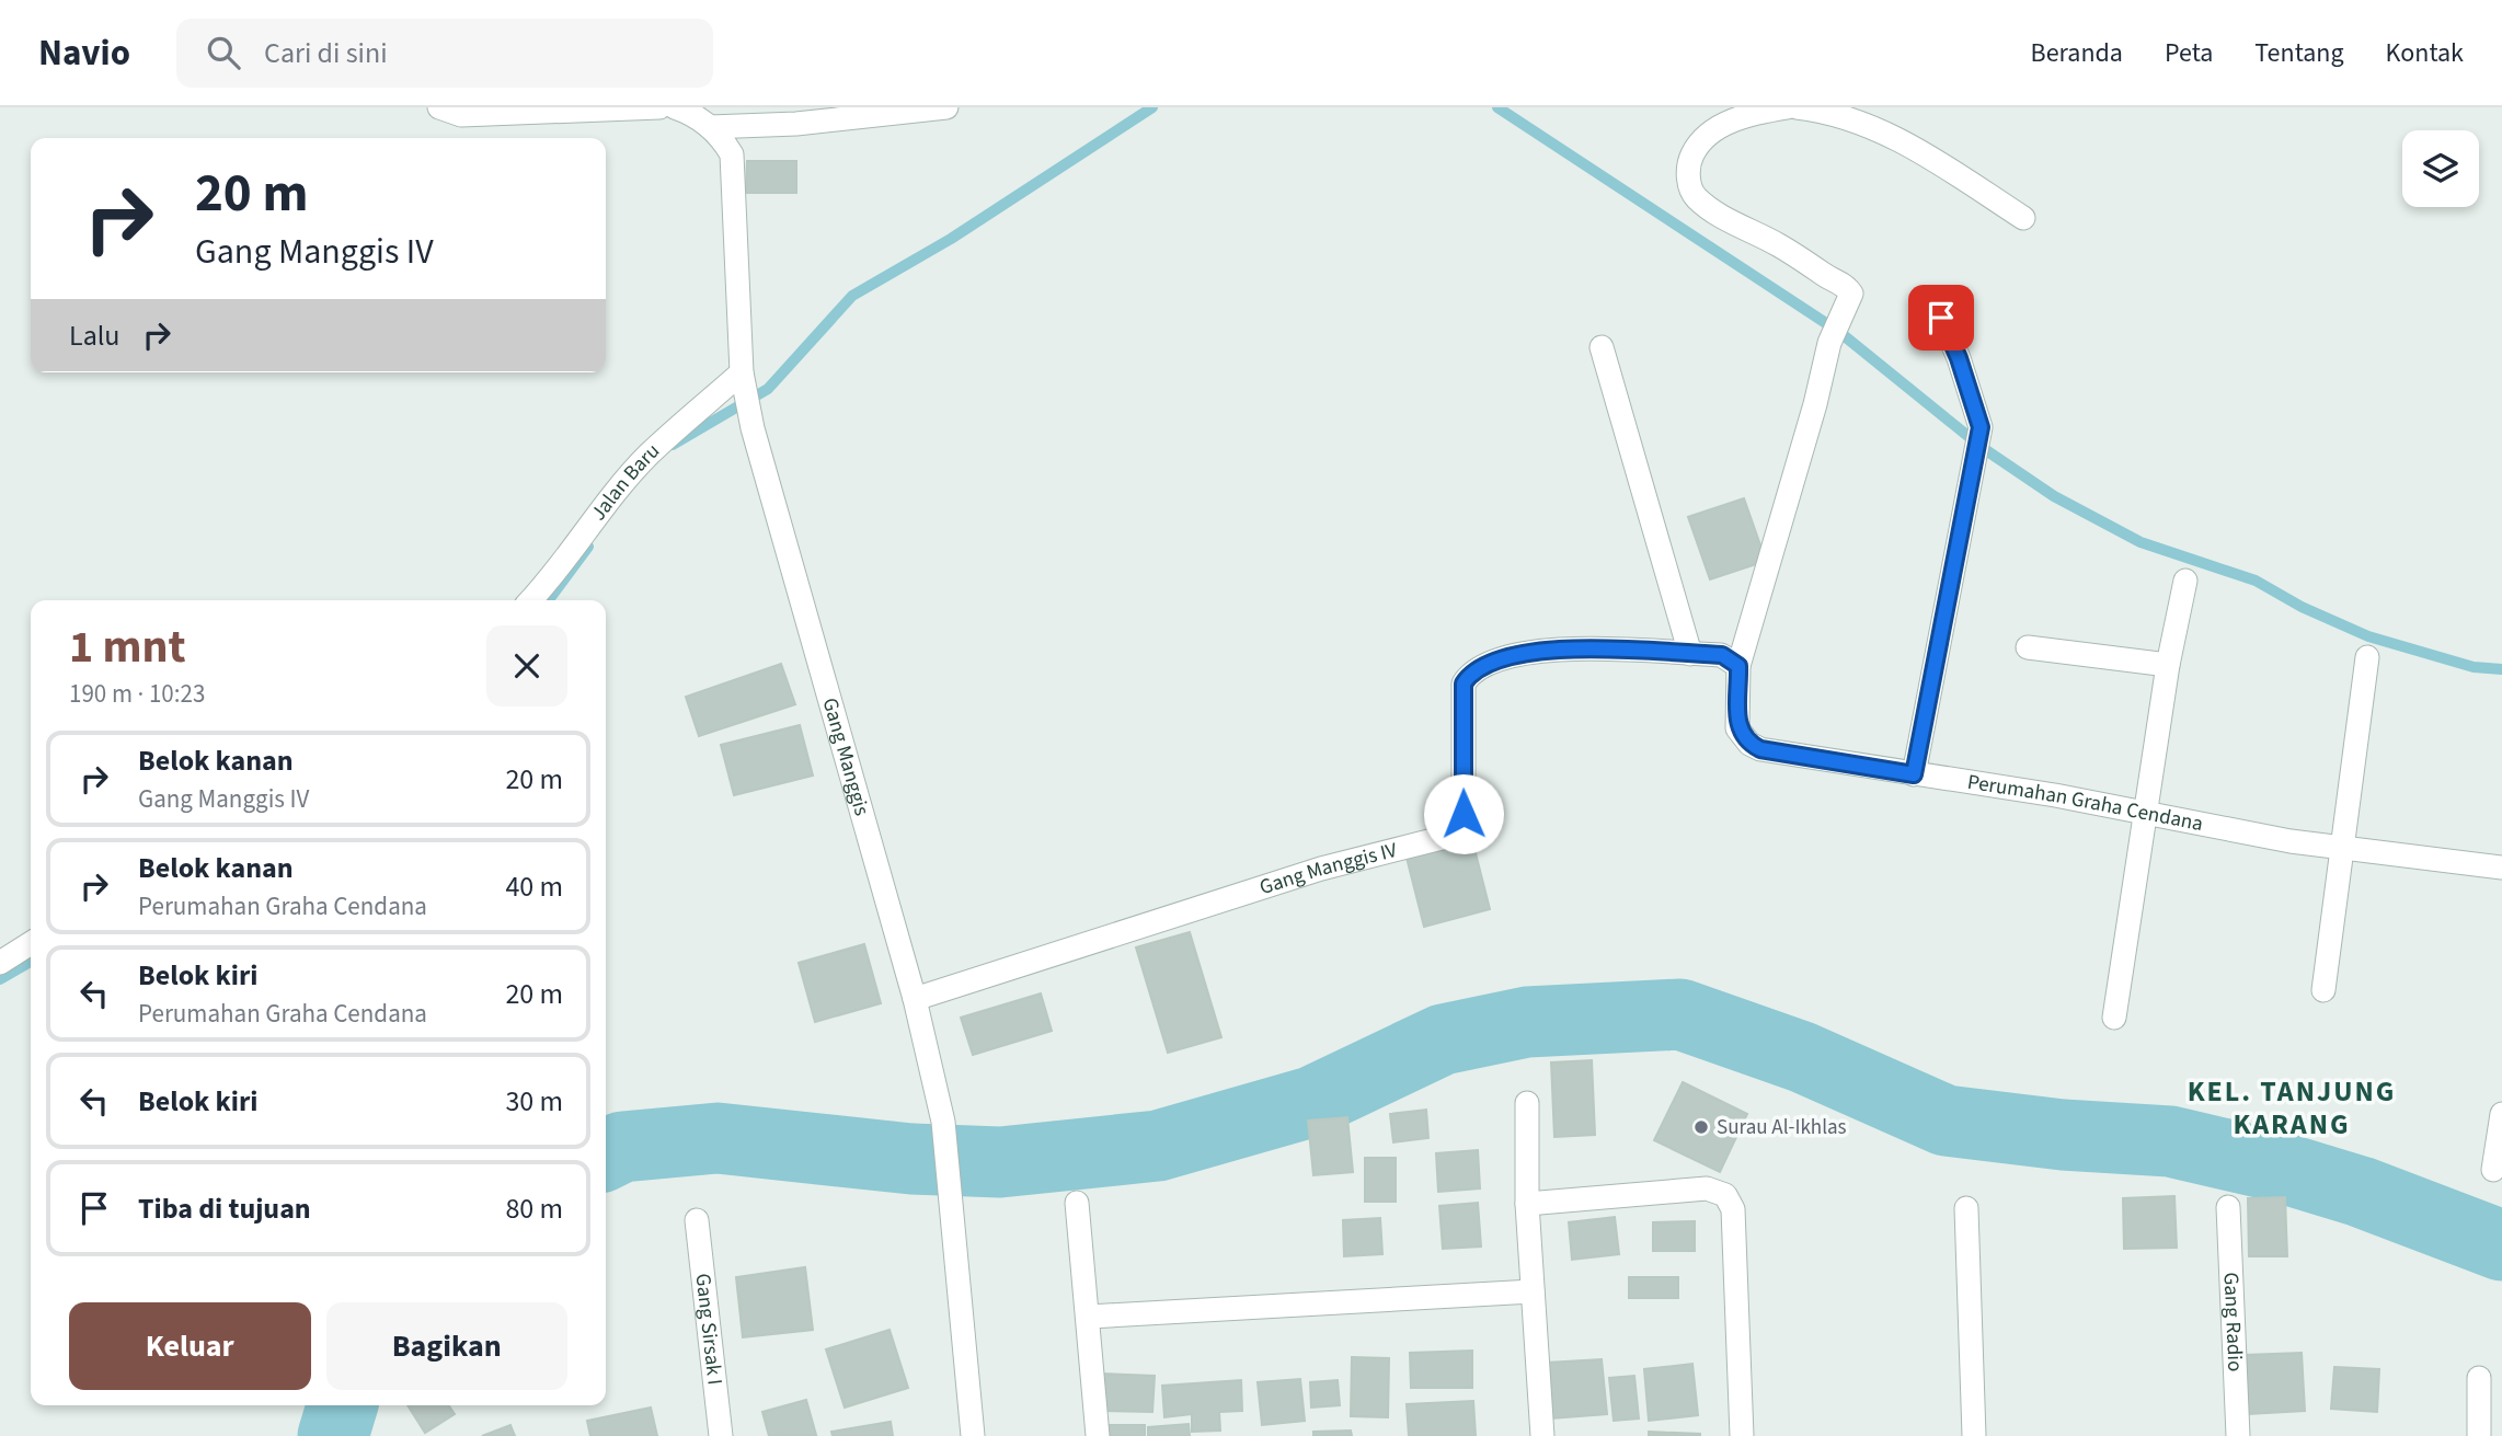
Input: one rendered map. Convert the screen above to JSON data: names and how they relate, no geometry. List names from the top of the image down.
{
  "streets": {
    "street": [
      "Jalan Baru",
      "Gang Manggis",
      "Perumahan Graha Cendana",
      "Gang Manggis IV",
      "Gang Radio",
      "Gang Sirsak I"
    ]
  },
  "crossings": [
    ["Jalan Baru", "Gang Manggis"],
    ["Gang Manggis", "Gang Manggis IV"],
    ["Perumahan Graha Cendana", "Gang Manggis IV"]
  ],
  "districts": ["KEL. TANJUNG KARANG"],
  "places": ["Surau Al-Ikhlas"],
  "page": {
    "header": "Navio",
    "search": "Cari di sini",
    "nav": [
      "Beranda",
      "Peta",
      "Tentang",
      "Kontak"
    ],
    "turn": ["20 m", "Gang Manggis IV"],
    "then": "Lalu",
    "heading": ["1 mnt", "190 m · 10:23"],
    "list": [
      {
        "name": "Belok kanan",
        "note": "Gang Manggis IV",
        "value": "20 m"
      },
      {
        "name": "Belok kanan",
        "note": "Perumahan Graha Cendana",
        "value": "40 m"
      },
      {
        "name": "Belok kiri",
        "note": "Perumahan Graha Cendana",
        "value": "20 m"
      },
      {
        "name": "Belok kiri",
        "value": "30 m"
      },
      {
        "name": "Tiba di tujuan",
        "value": "80 m"
      }
    ],
    "buttons": ["Keluar", "Bagikan"]
  }
}
